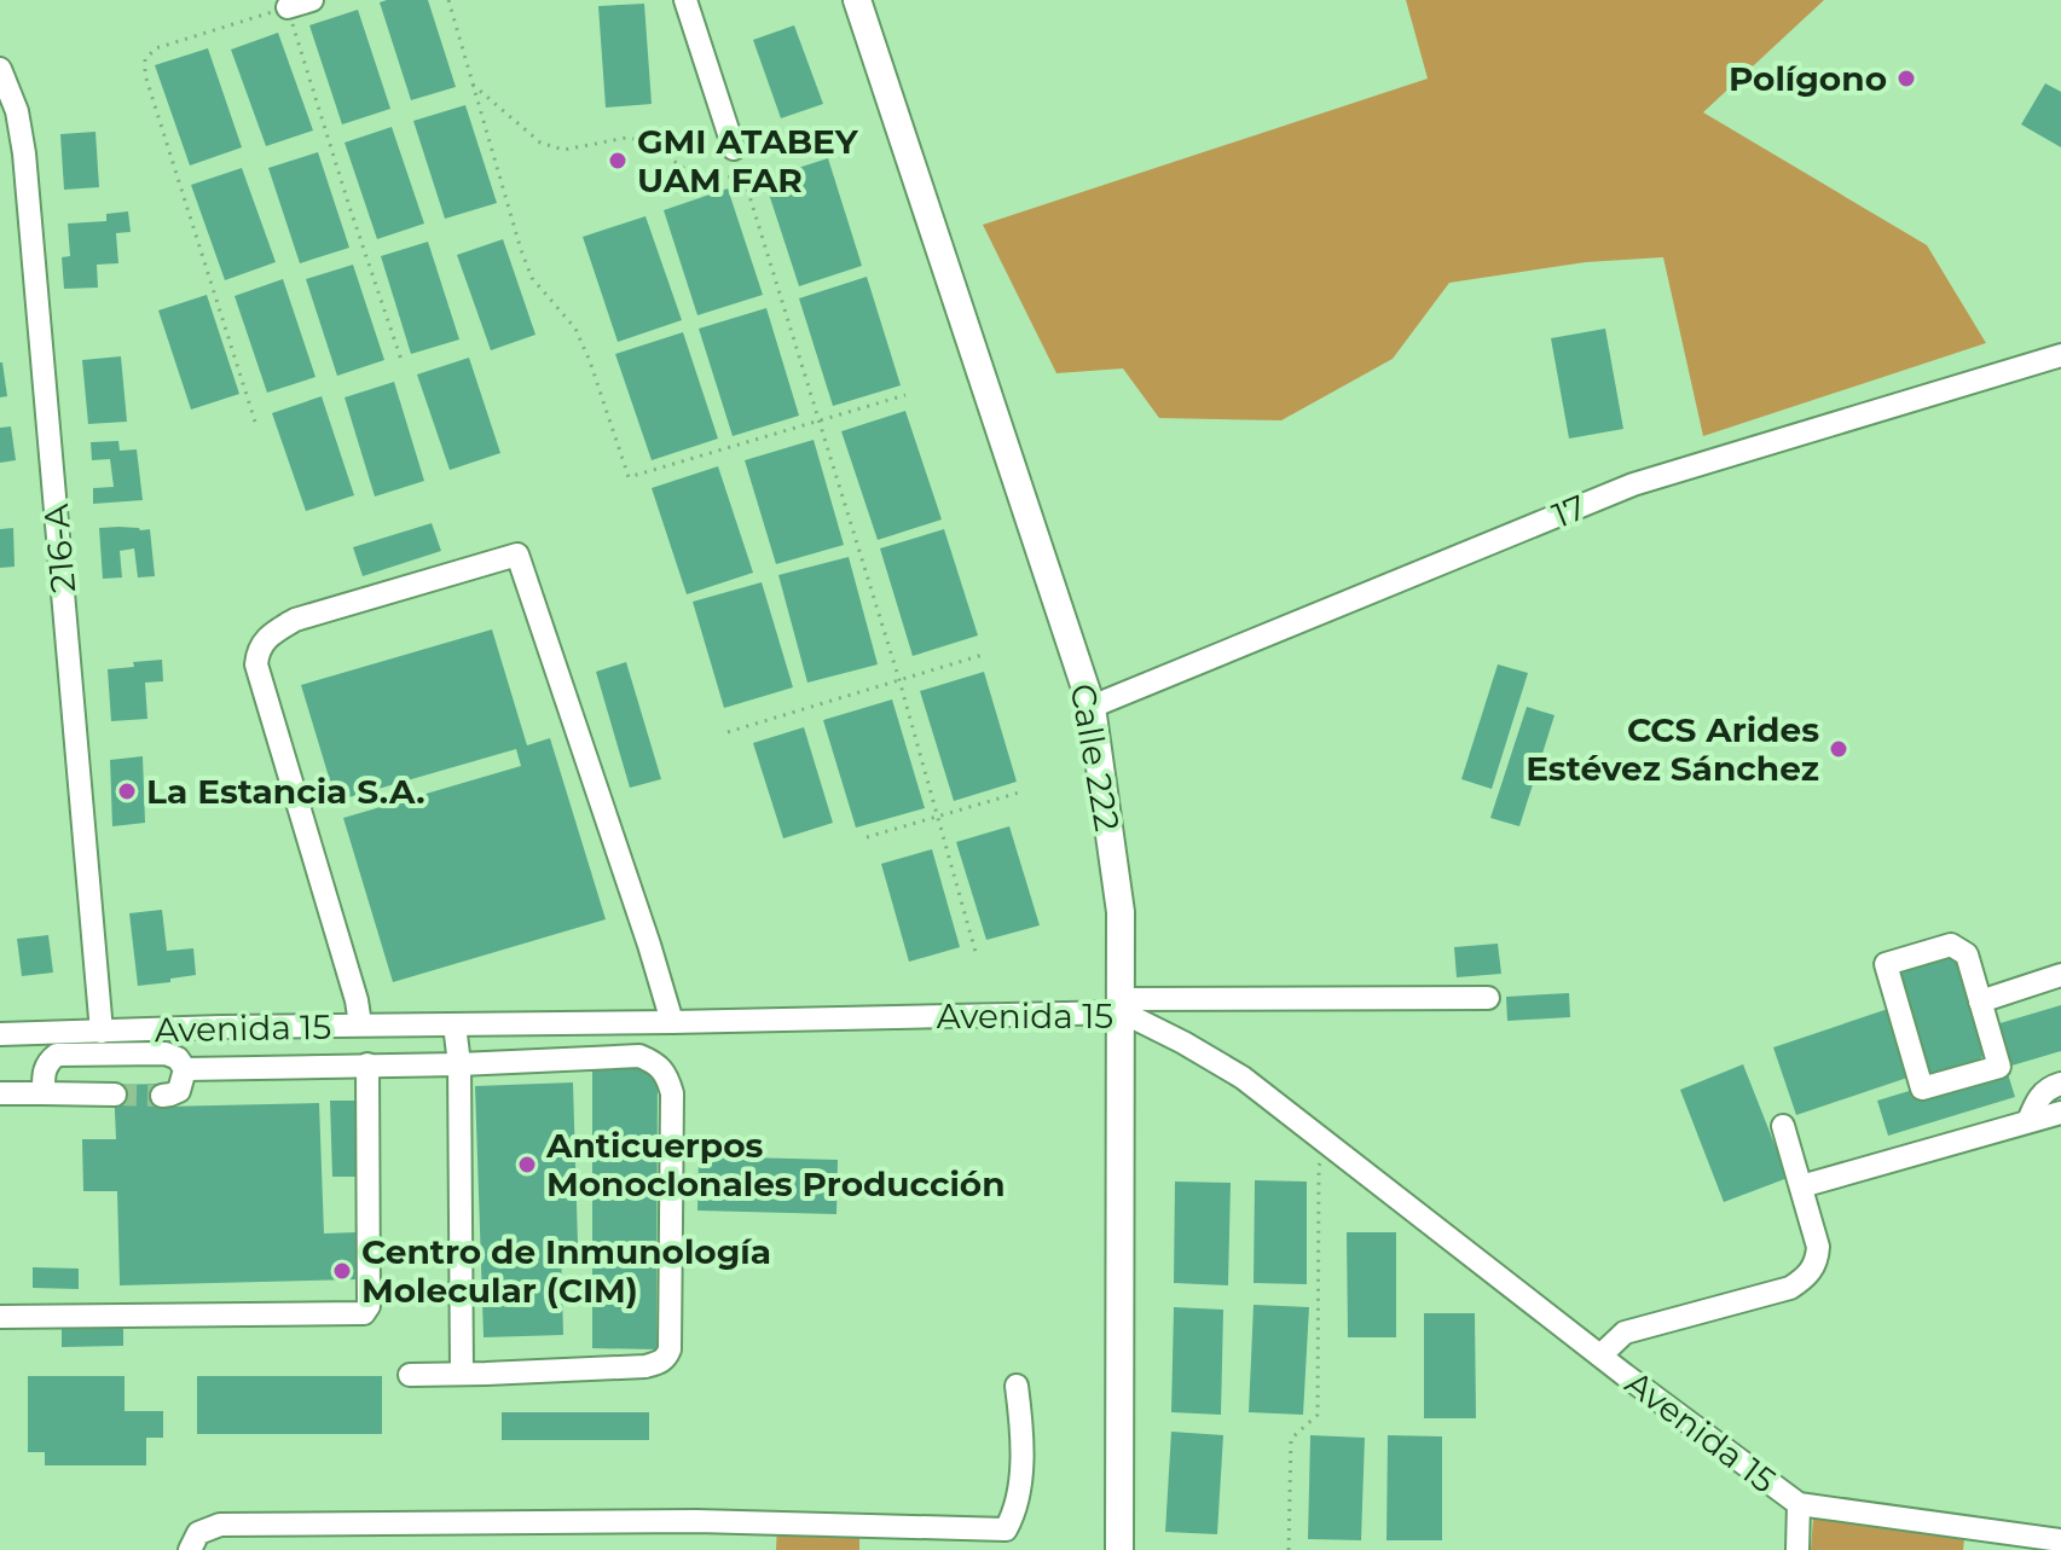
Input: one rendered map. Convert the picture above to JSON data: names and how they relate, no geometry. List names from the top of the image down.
{
  "streets": {
    "main road": ["Calle 222"],
    "street": ["17", "216-A", "Avenida 15"]
  },
  "crossings": [
    ["17", "Calle 222"],
    ["216-A", "Avenida 15"],
    ["Calle 222", "Avenida 15"]
  ],
  "places": [
    "Polígono",
    "GMI ATABEY UAM FAR",
    "CCS Arides Estévez Sánchez",
    "La Estancia S.A.",
    "Anticuerpos Monoclonales Producción",
    "Centro de Inmunología Molecular (CIM)"
  ]
}
